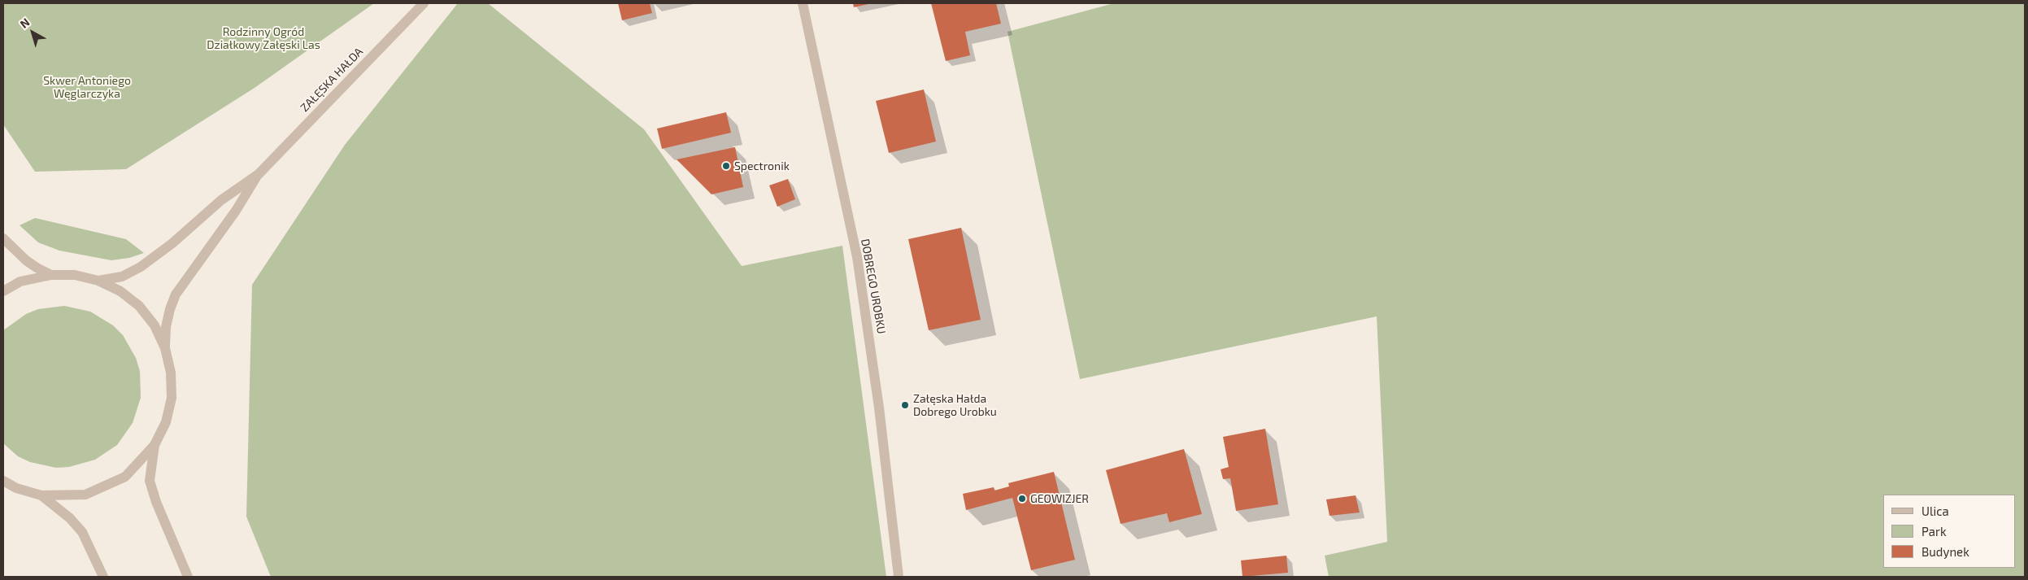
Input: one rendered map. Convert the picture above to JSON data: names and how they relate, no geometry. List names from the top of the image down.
{
  "streets": {
    "street": ["ZAŁĘSKA HAŁDA", "DOBREGO UROBKU"]
  },
  "parks": ["Rodzinny Ogród Działkowy Załęski Las", "Skwer Antoniego Węglarczyka"],
  "places": ["Spectronik", "Załęska Hałda Dobrego Urobku", "GEOWIZJER"],
  "legend": ["Ulica", "Park", "Budynek"],
  "north": "top left"
}
